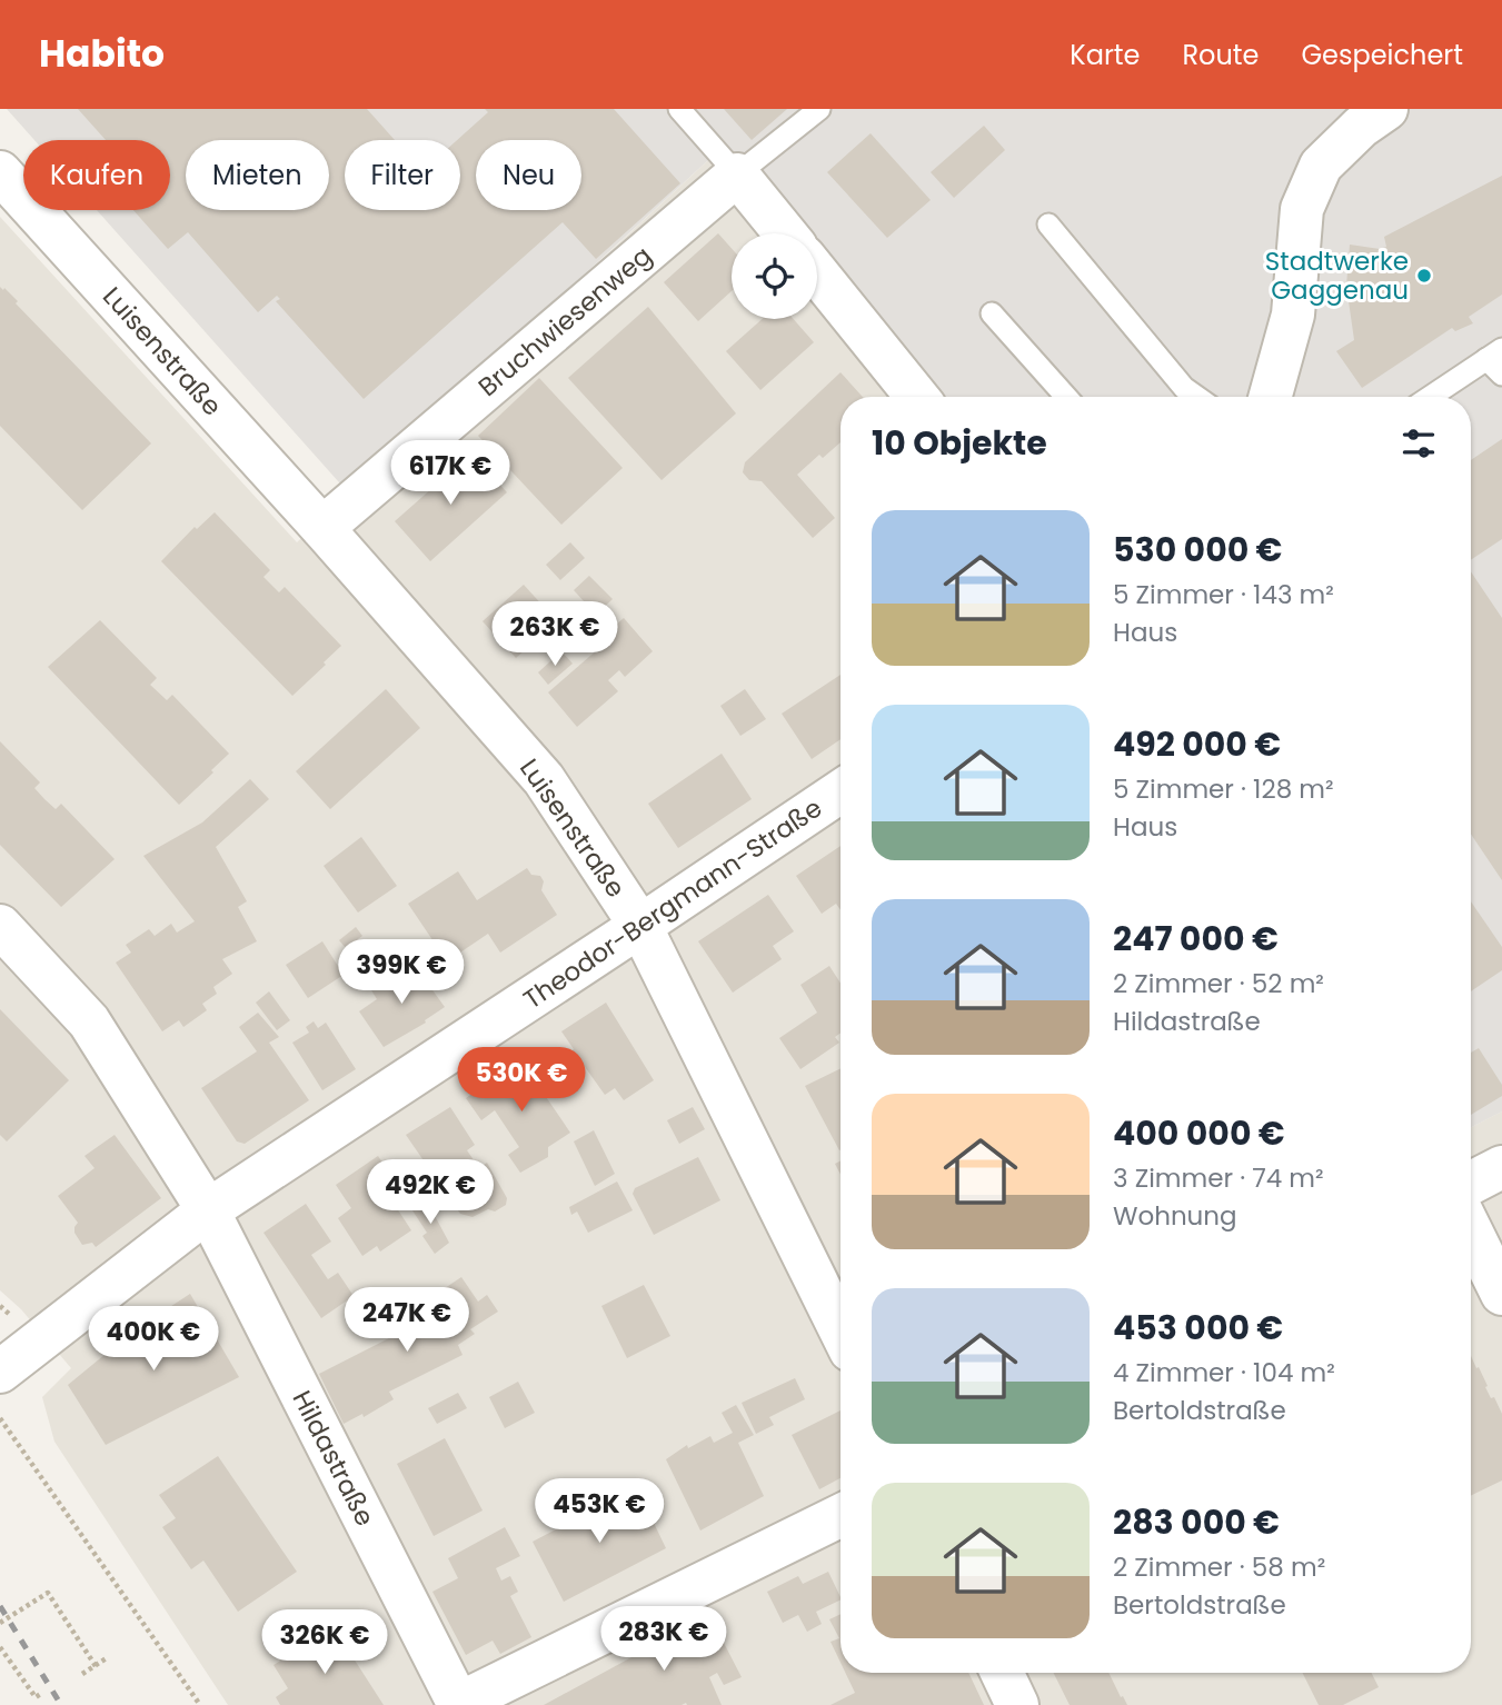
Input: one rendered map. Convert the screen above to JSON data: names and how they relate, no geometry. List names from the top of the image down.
{
  "streets": {
    "street": [
      "Bruchwiesenweg",
      "Luisenstraße",
      "Theodor-Bergmann-Straße",
      "Hildastraße"
    ]
  },
  "crossings": [
    ["Bruchwiesenweg", "Luisenstraße"],
    ["Luisenstraße", "Theodor-Bergmann-Straße"],
    ["Theodor-Bergmann-Straße", "Hildastraße"]
  ],
  "places": ["Stadtwerke Gaggenau"],
  "page": {
    "header": "Habito",
    "nav": ["Karte", "Route", "Gespeichert"],
    "chip": [
      "Kaufen",
      "Mieten",
      "Filter",
      "Neu"
    ],
    "heading": "10 Objekte",
    "price": [
      "617K €",
      "263K €",
      "399K €",
      "530K €",
      "492K €",
      "247K €",
      "400K €",
      "453K €",
      "283K €",
      "326K €"
    ],
    "list": [
      {
        "name": "530 000 €",
        "note": "5 Zimmer · 143 m² · Haus"
      },
      {
        "name": "492 000 €",
        "note": "5 Zimmer · 128 m² · Haus"
      },
      {
        "name": "247 000 €",
        "note": "2 Zimmer · 52 m² · Hildastraße"
      },
      {
        "name": "400 000 €",
        "note": "3 Zimmer · 74 m² · Wohnung"
      },
      {
        "name": "453 000 €",
        "note": "4 Zimmer · 104 m² · Bertoldstraße"
      },
      {
        "name": "283 000 €",
        "note": "2 Zimmer · 58 m² · Bertoldstraße"
      }
    ]
  }
}
